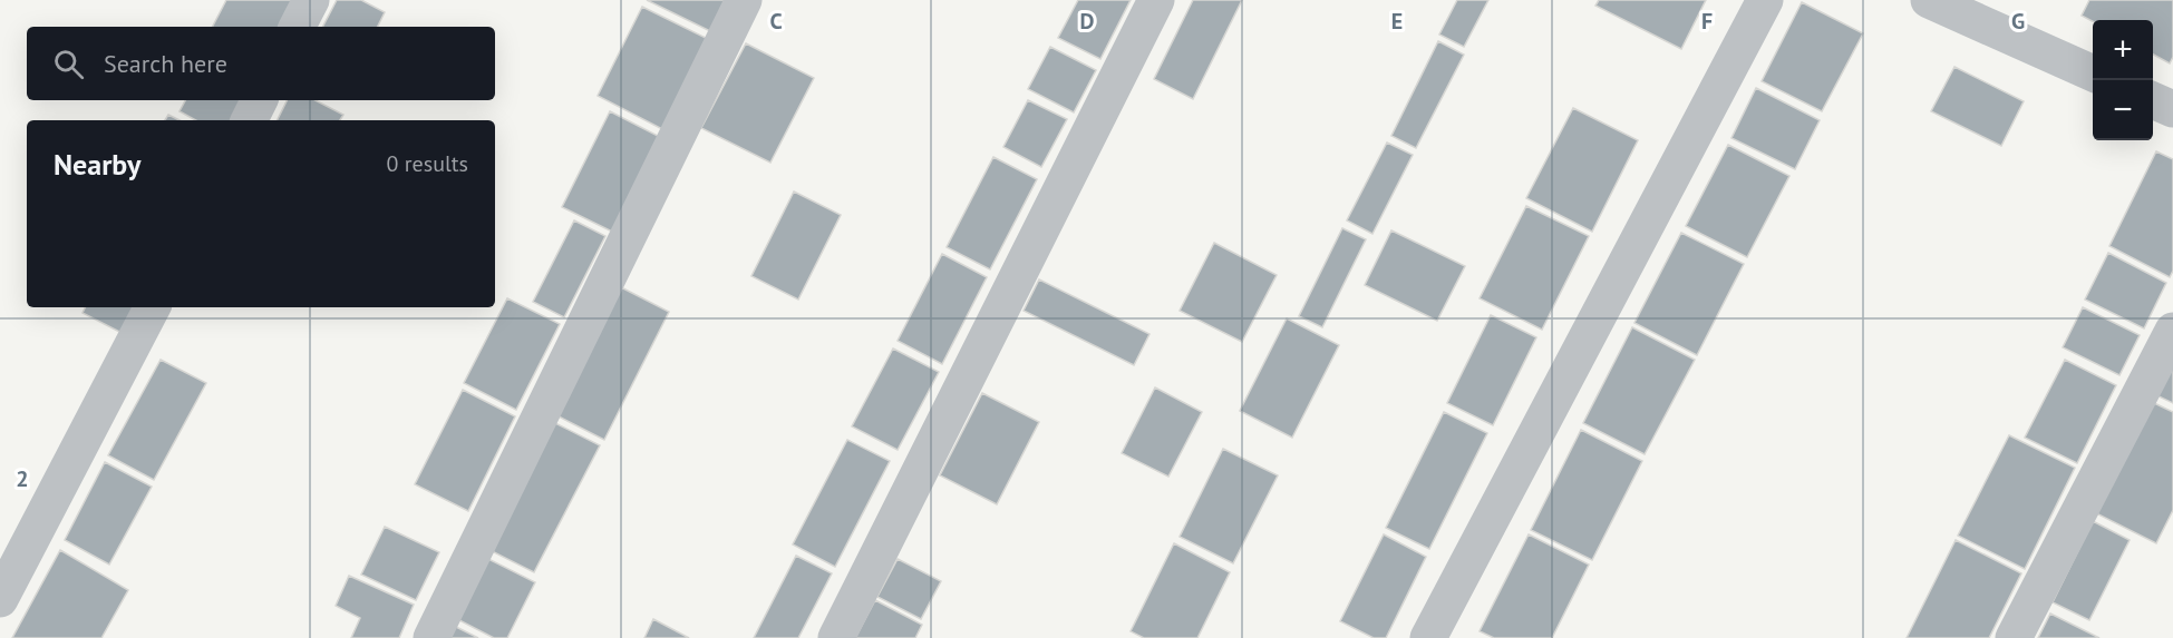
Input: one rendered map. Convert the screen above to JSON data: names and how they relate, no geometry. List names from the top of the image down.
{
  "page": {
    "map_buttons": ["+", "−"],
    "search": "Search here",
    "heading": ["Nearby", "0 results"]
  },
  "grid": {
    "columns": [
      "C",
      "D",
      "E",
      "F",
      "G"
    ],
    "rows": ["2"]
  }
}
